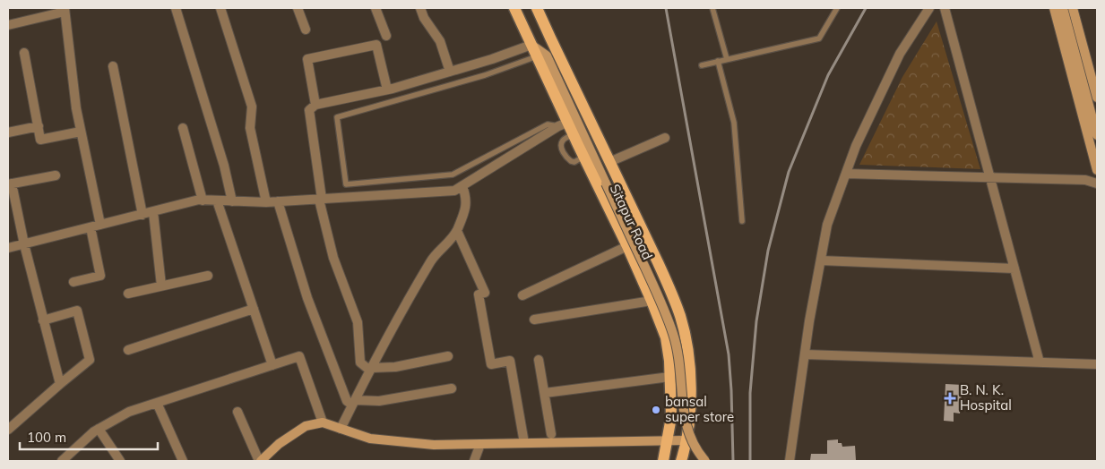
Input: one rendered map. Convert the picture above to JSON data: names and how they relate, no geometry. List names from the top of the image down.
{
  "streets": {
    "main road": ["Sitapur Road"]
  },
  "places": {
    "health": ["B. N. K. Hospital"],
    "other": ["bansal super store"]
  },
  "scale_bar": "100 m"
}
